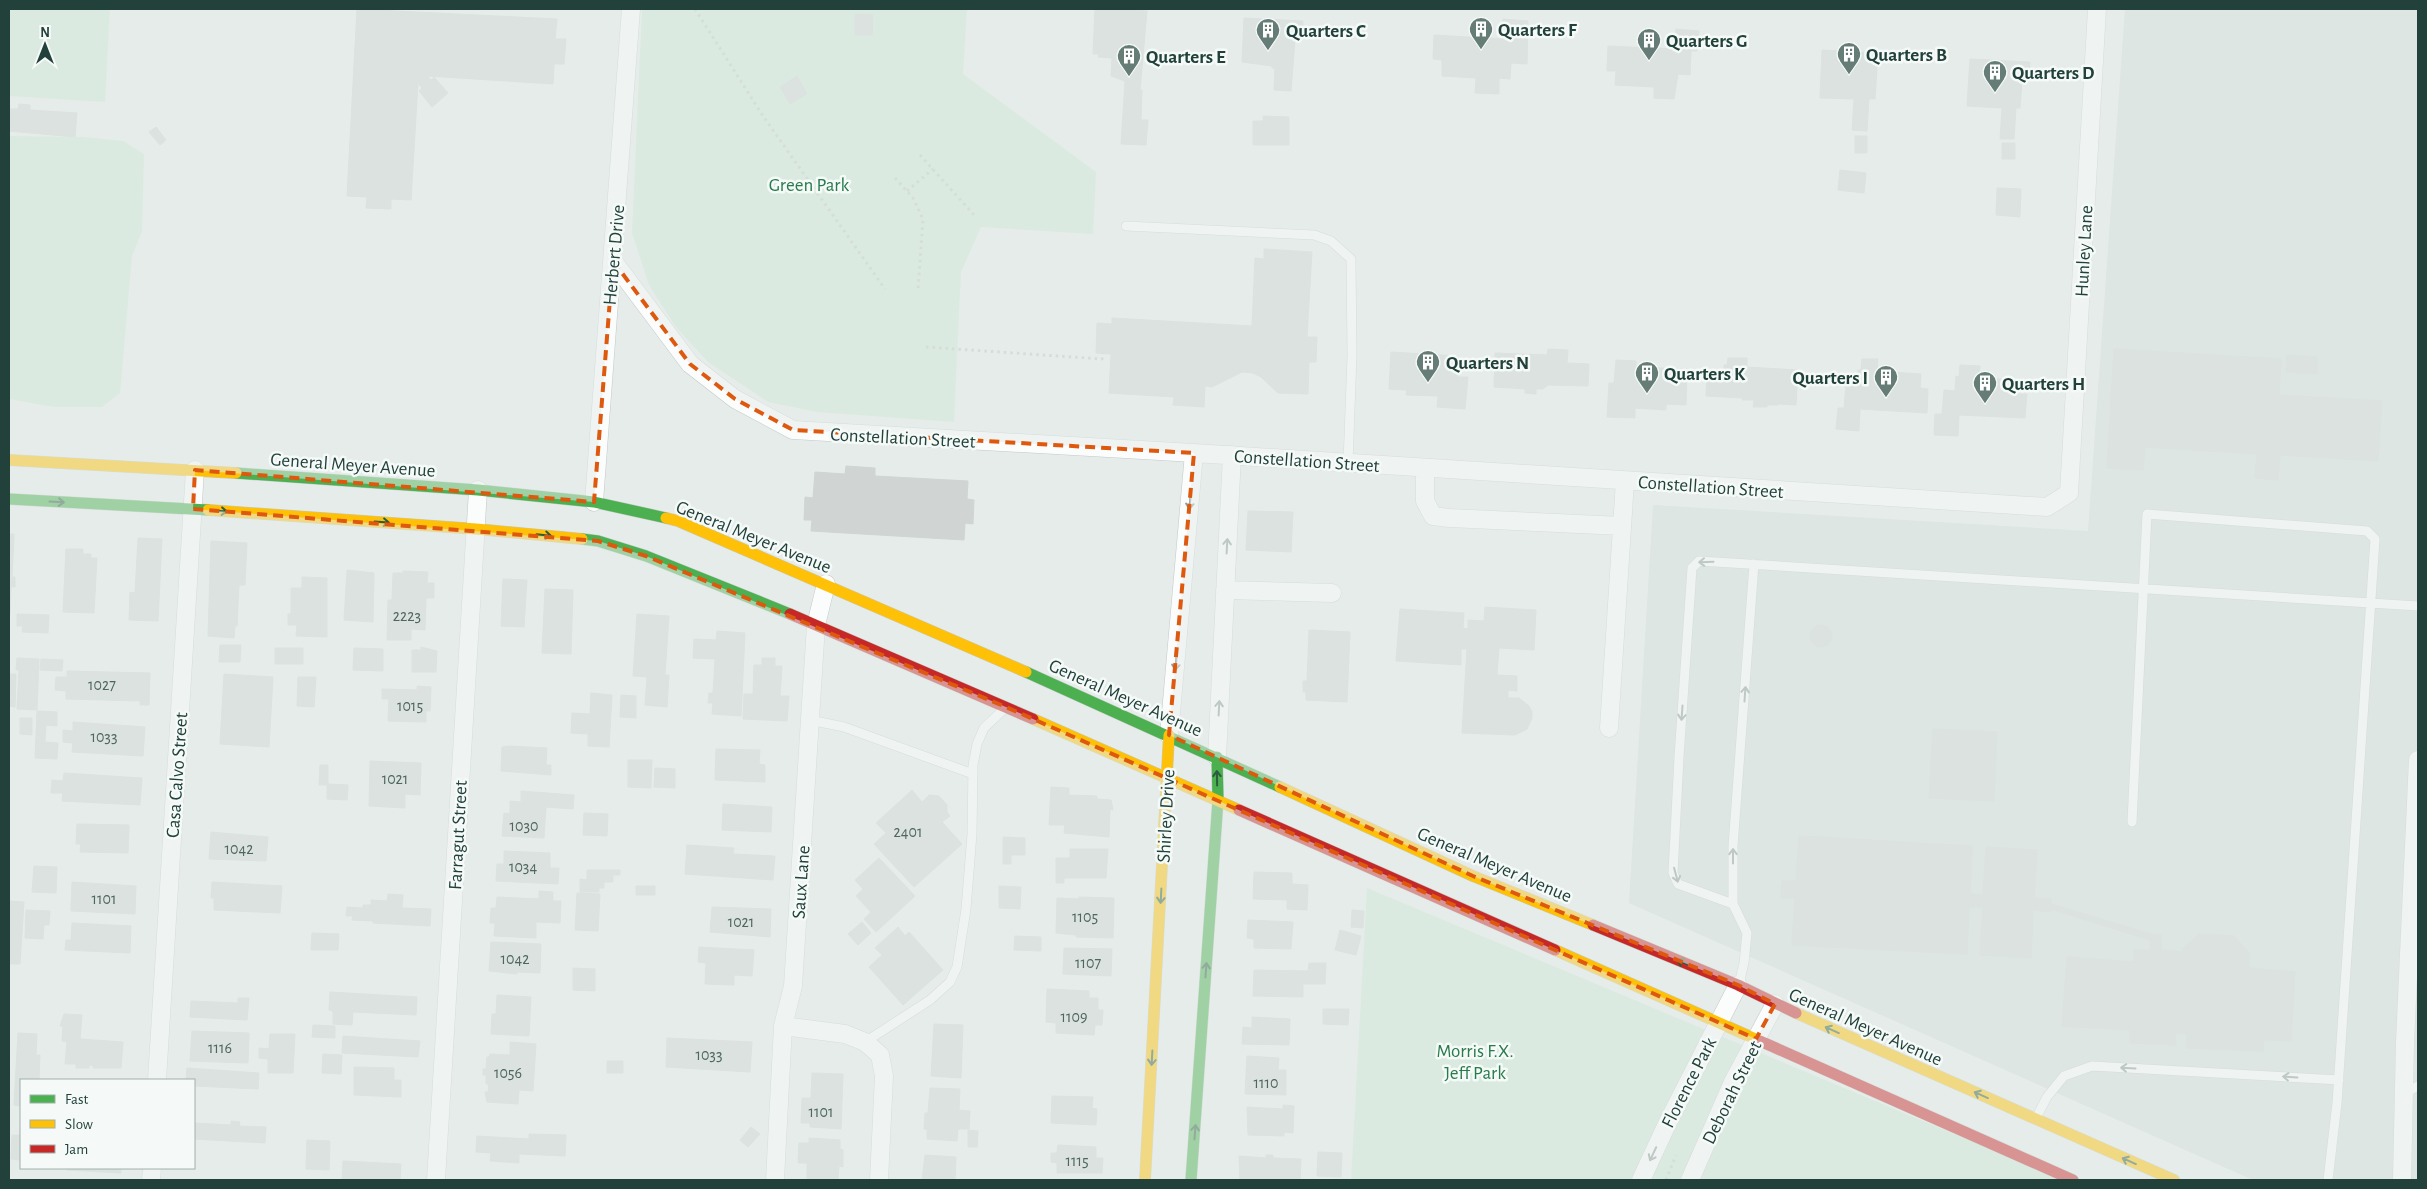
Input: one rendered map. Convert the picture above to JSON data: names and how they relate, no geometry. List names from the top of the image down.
{
  "streets": {
    "main road": ["General Meyer Avenue", "Shirley Drive"],
    "street": [
      "Hunley Lane",
      "Herbert Drive",
      "Constellation Street",
      "Casa Calvo Street",
      "Farragut Street",
      "Saux Lane",
      "Florence Park",
      "Deborah Street"
    ]
  },
  "crossings": [
    ["Hunley Lane", "Constellation Street"],
    ["Herbert Drive", "Constellation Street"],
    ["Herbert Drive", "General Meyer Avenue"],
    ["Constellation Street", "Shirley Drive"],
    ["General Meyer Avenue", "Casa Calvo Street"],
    ["General Meyer Avenue", "Shirley Drive"],
    ["General Meyer Avenue", "Farragut Street"],
    ["General Meyer Avenue", "Saux Lane"],
    ["General Meyer Avenue", "Florence Park"],
    ["General Meyer Avenue", "Deborah Street"]
  ],
  "one_way": ["Florence Park"],
  "parks": ["Green Park", "Morris F.X. Jeff Park"],
  "places": {
    "building": [
      "Quarters F",
      "Quarters C",
      "Quarters G",
      "Quarters B",
      "Quarters E",
      "Quarters D",
      "Quarters N",
      "Quarters K",
      "Quarters I",
      "Quarters H"
    ]
  },
  "house_numbers": [
    "2223",
    "1027",
    "1015",
    "1033",
    "1021",
    "1030",
    "2401",
    "1042",
    "1034",
    "1101",
    "1105",
    "1021",
    "1042",
    "1107",
    "1109",
    "1116",
    "1033",
    "1056",
    "1110",
    "1101",
    "1115"
  ],
  "legend": ["Fast", "Slow", "Jam"],
  "north": "top"
}
